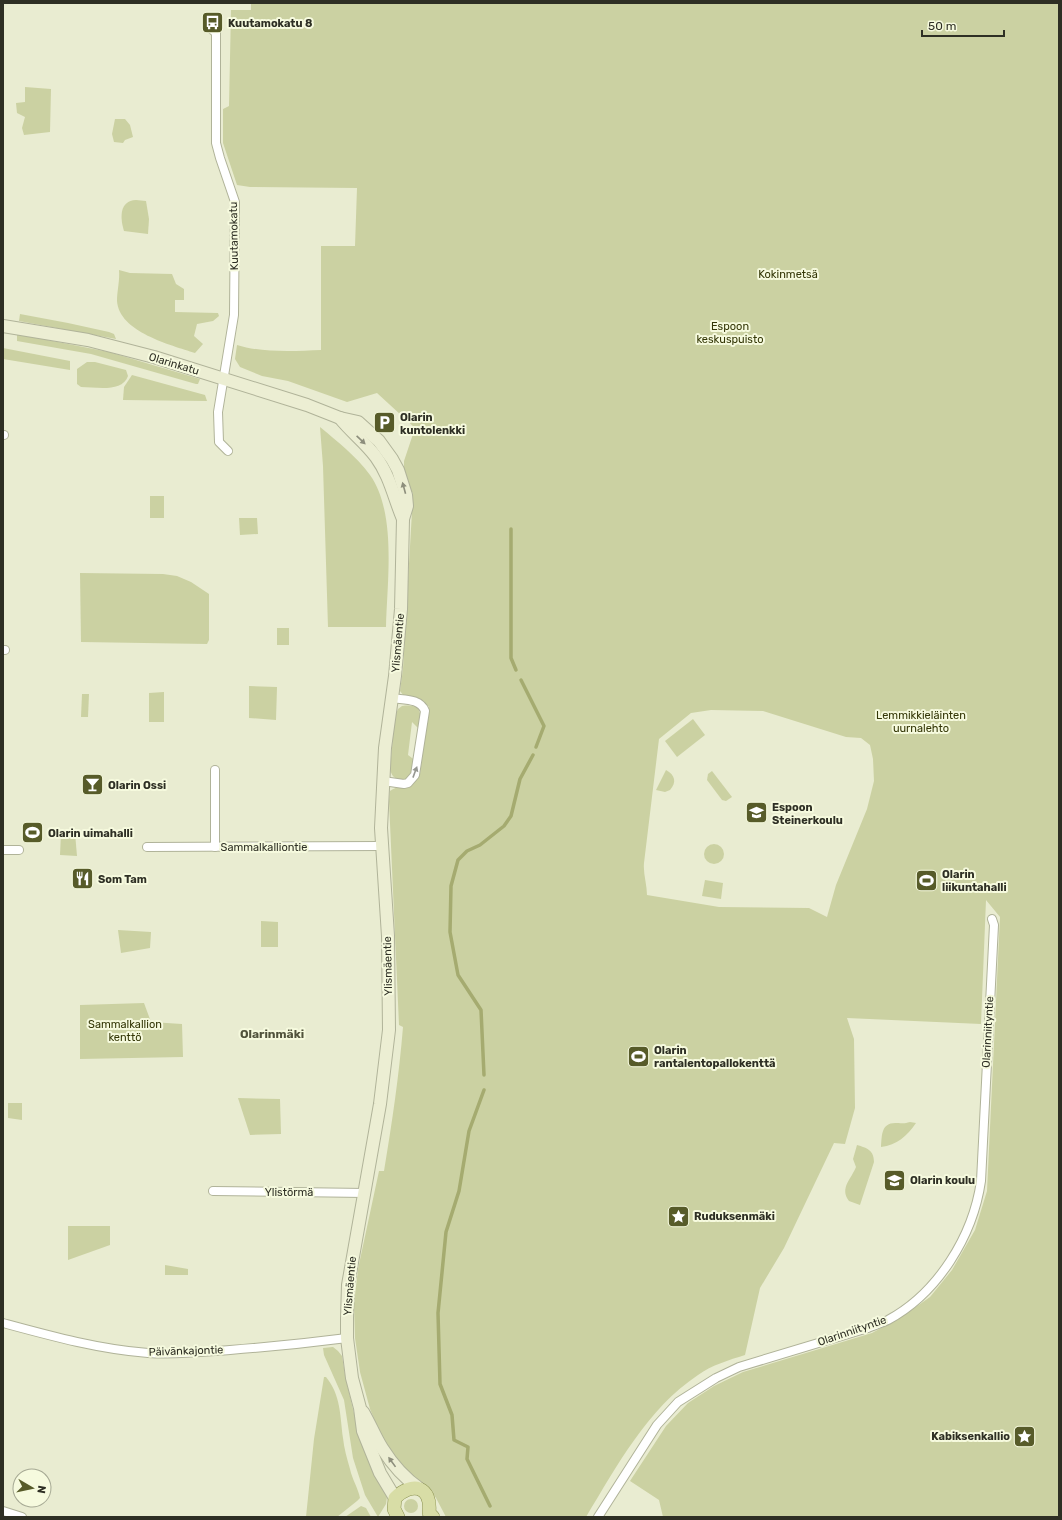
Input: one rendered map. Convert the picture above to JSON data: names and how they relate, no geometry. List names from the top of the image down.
{
  "streets": {
    "main road": ["Olarinkatu", "Ylismäentie"],
    "street": [
      "Kuutamokatu",
      "Sammalkalliontie",
      "Olarinniityntie",
      "Ylistörmä",
      "Päivänkajontie"
    ]
  },
  "crossings": [
    ["Kuutamokatu", "Olarinkatu"],
    ["Olarinkatu", "Ylismäentie"],
    ["Ylismäentie", "Sammalkalliontie"],
    ["Ylismäentie", "Ylistörmä"],
    ["Ylismäentie", "Päivänkajontie"]
  ],
  "districts": ["Olarinmäki"],
  "parks": [
    "Kokinmetsä",
    "Espoon keskuspuisto",
    "Lemmikkieläinten uurnalehto",
    "Sammalkallion kenttö"
  ],
  "places": {
    "bus stop": ["Kuutamokatu 8"],
    "parking": ["Olarin kuntolenkki"],
    "bar": ["Olarin Ossi"],
    "school or university": ["Espoon Steinerkoulu", "Olarin koulu"],
    "sports": ["Olarin uimahalli", "Olarin liikuntahalli", "Olarin rantalentopallokenttä"],
    "restaurant": ["Som Tam"],
    "place": ["Ruduksenmäki", "Kabiksenkallio"]
  },
  "scale_bar": "50 m",
  "north": "right"
}
